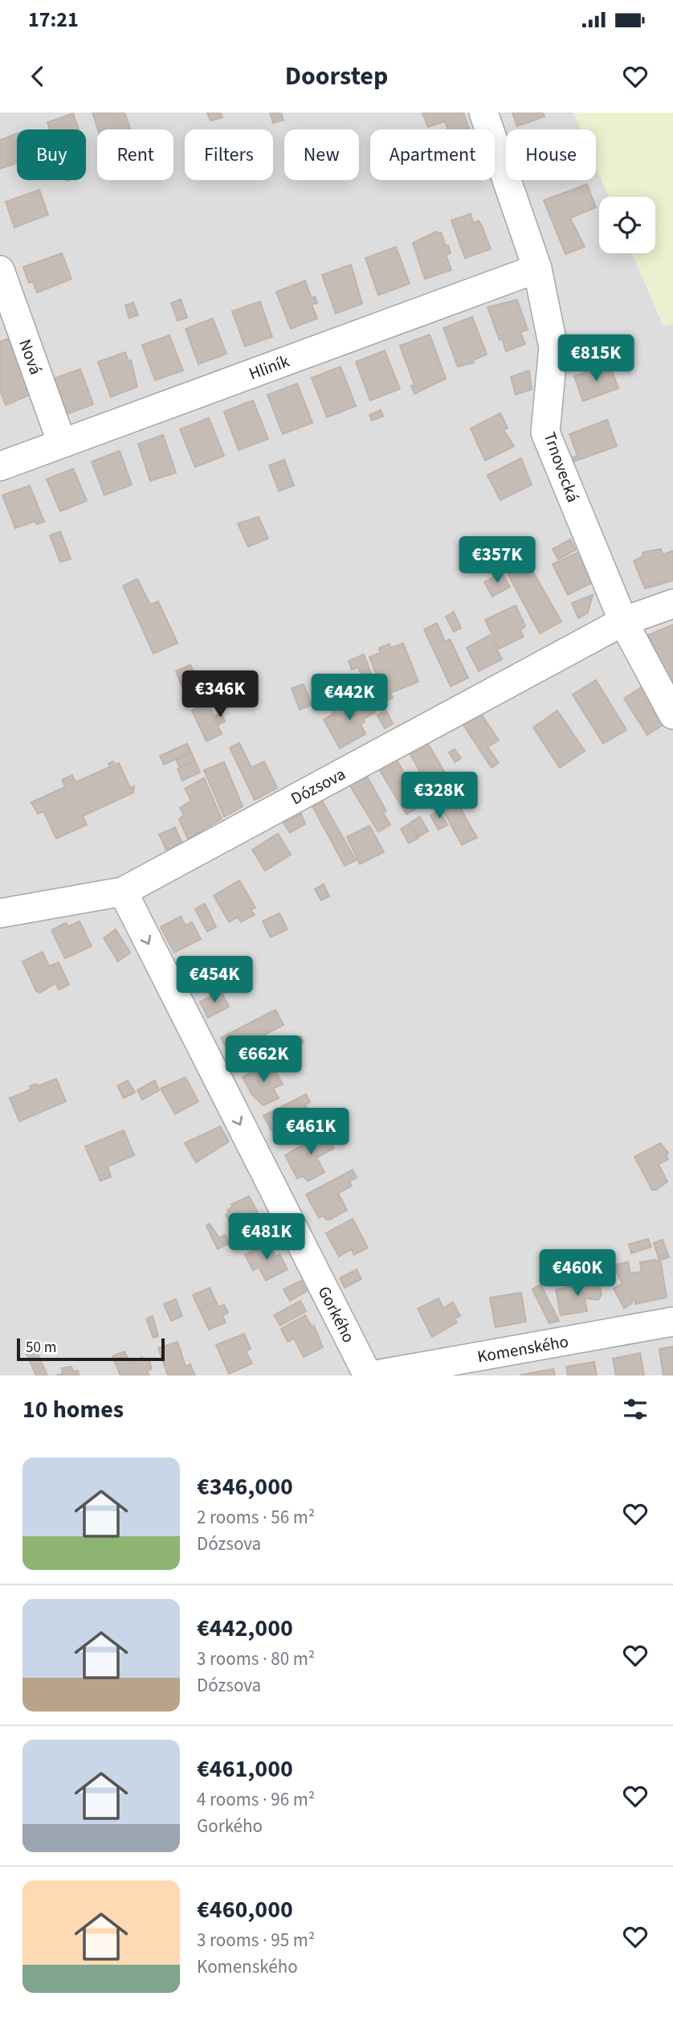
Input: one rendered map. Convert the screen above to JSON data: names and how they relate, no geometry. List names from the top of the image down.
{
  "streets": {
    "street": [
      "Nová",
      "Hliník",
      "Trnovecká",
      "Dózsova",
      "Gorkého",
      "Komenského"
    ]
  },
  "crossings": [
    ["Nová", "Hliník"],
    ["Hliník", "Trnovecká"],
    ["Trnovecká", "Dózsova"],
    ["Dózsova", "Gorkého"],
    ["Gorkého", "Komenského"]
  ],
  "one_way": ["Gorkého"],
  "scale_bar": "50 m",
  "page": {
    "status": "17:21",
    "header": "Doorstep",
    "chip": [
      "Buy",
      "Rent",
      "Filters",
      "New",
      "Apartment",
      "House"
    ],
    "price": [
      "€815K",
      "€357K",
      "€346K",
      "€442K",
      "€328K",
      "€454K",
      "€662K",
      "€461K",
      "€481K",
      "€460K"
    ],
    "scale": "50 m",
    "heading": "10 homes",
    "list": [
      {
        "name": "€346,000",
        "note": "2 rooms · 56 m² · Dózsova"
      },
      {
        "name": "€442,000",
        "note": "3 rooms · 80 m² · Dózsova"
      },
      {
        "name": "€461,000",
        "note": "4 rooms · 96 m² · Gorkého"
      },
      {
        "name": "€460,000",
        "note": "3 rooms · 95 m² · Komenského"
      }
    ]
  }
}
